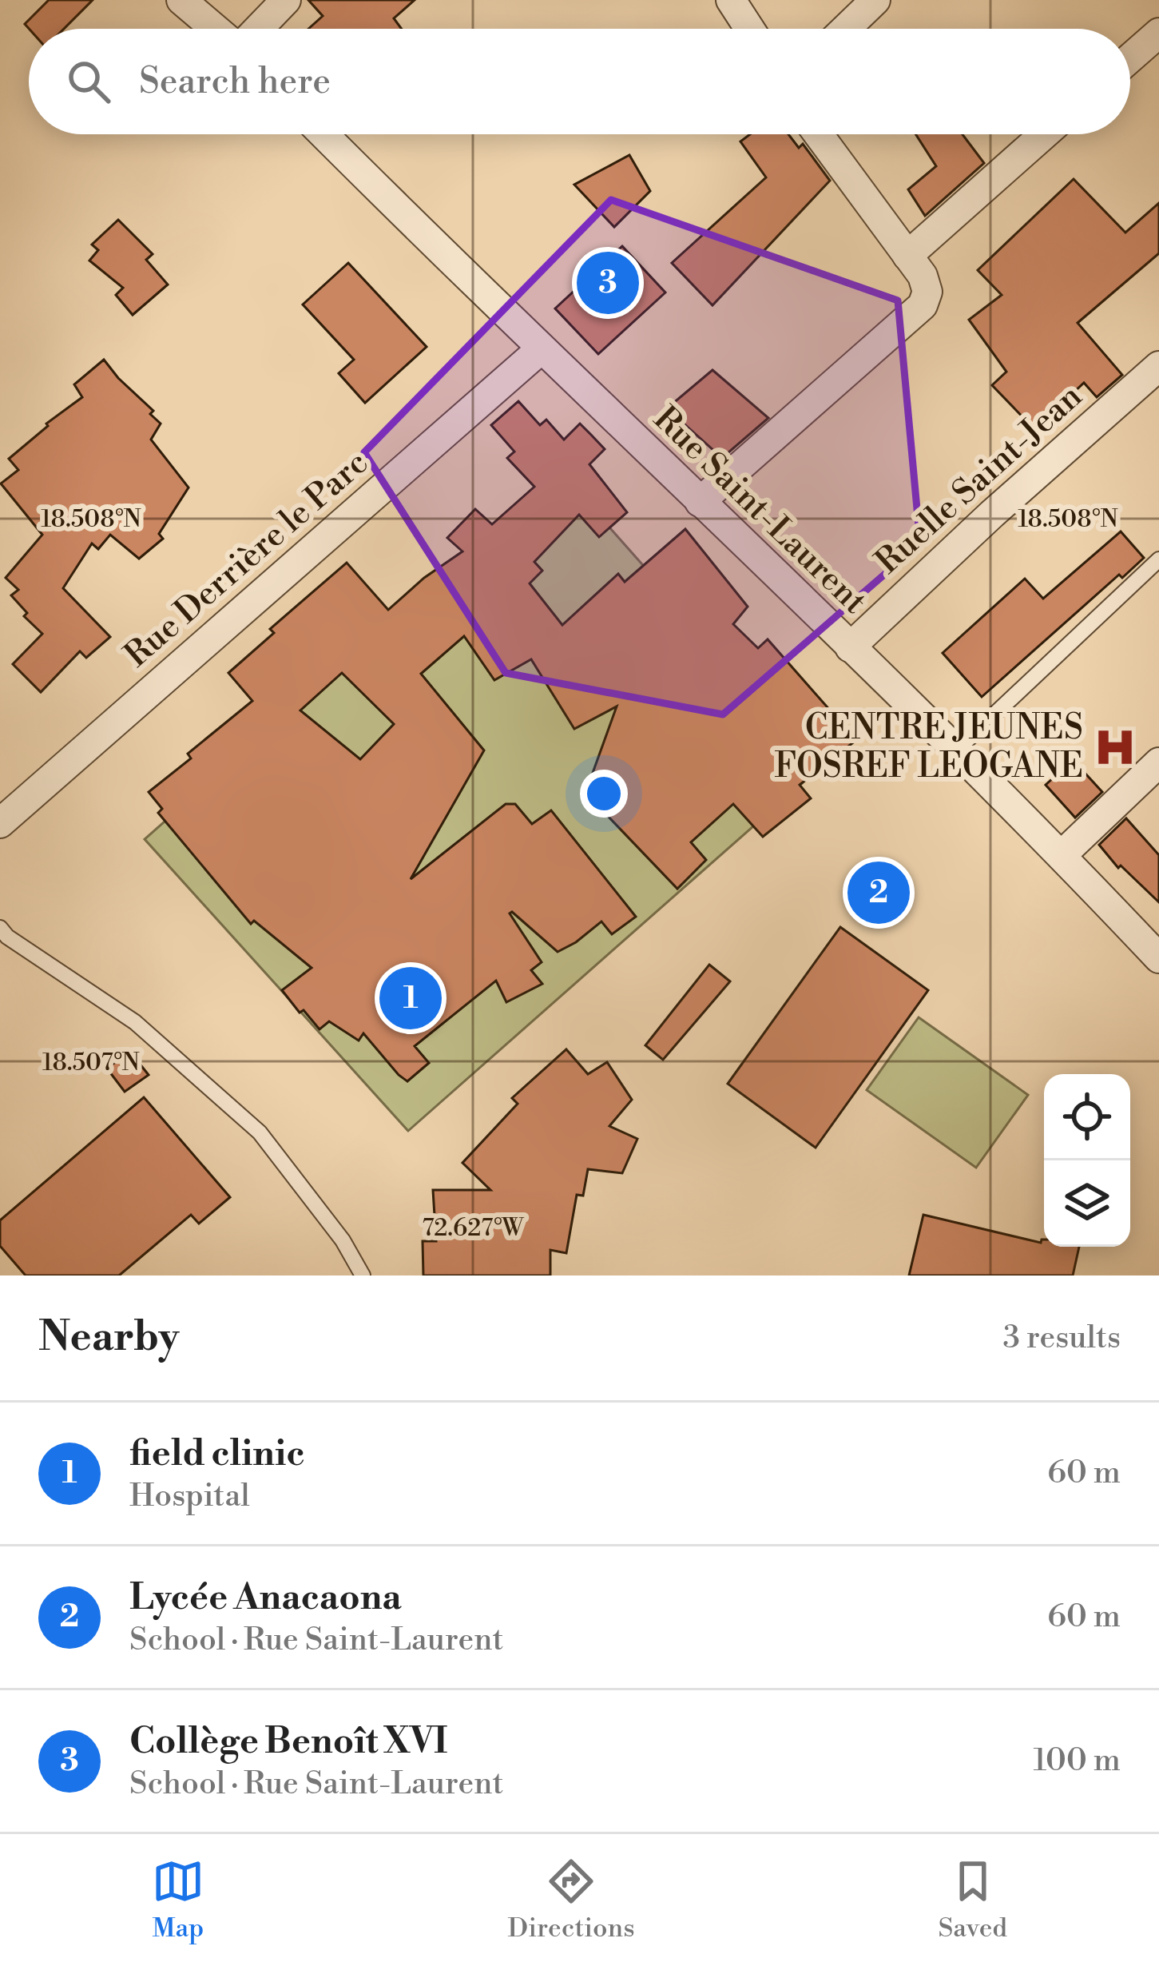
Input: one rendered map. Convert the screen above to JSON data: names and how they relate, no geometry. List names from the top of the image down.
{
  "streets": {
    "street": ["Ruelle Saint-Jean", "Rue Saint-Laurent", "Rue Derrière le Parc"]
  },
  "crossings": [
    ["Ruelle Saint-Jean", "Rue Saint-Laurent"],
    ["Rue Saint-Laurent", "Rue Derrière le Parc"]
  ],
  "places": {
    "hospital": ["CENTRE JEUNES FOSREF LEOGANE"]
  },
  "page": {
    "search": "Search here",
    "pins": ["3", "2", "1"],
    "heading": ["Nearby", "3 results"],
    "list": [
      {
        "mark": "1",
        "name": "field clinic",
        "note": "Hospital",
        "value": "60 m"
      },
      {
        "mark": "2",
        "name": "Lycée Anacaona",
        "note": "School · Rue Saint-Laurent",
        "value": "60 m"
      },
      {
        "mark": "3",
        "name": "Collège Benoît XVI",
        "note": "School · Rue Saint-Laurent",
        "value": "100 m"
      }
    ],
    "nav": ["Map", "Directions", "Saved"]
  },
  "coordinates": ["18.508°N", "18.507°N", "72.627°W"]
}
